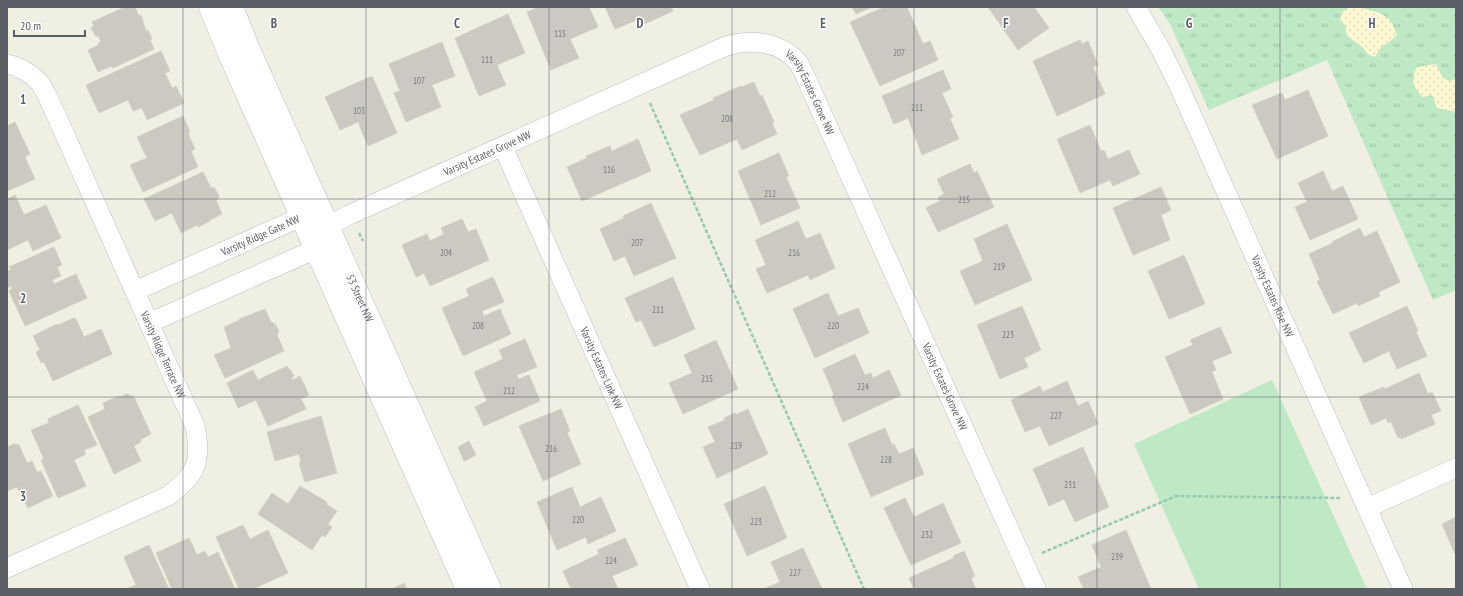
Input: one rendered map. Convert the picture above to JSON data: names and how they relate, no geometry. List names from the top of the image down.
{
  "streets": {
    "street": [
      "Varsity Estates Grove NW",
      "Varsity Ridge Gate NW",
      "Varsity Estates Rise NW",
      "53 Street NW",
      "Varsity Ridge Terrace NW",
      "Varsity Estates Link NW"
    ]
  },
  "crossings": [
    ["Varsity Estates Grove NW", "Varsity Ridge Gate NW"],
    ["Varsity Estates Grove NW", "53 Street NW"],
    ["Varsity Estates Grove NW", "Varsity Estates Link NW"],
    ["Varsity Ridge Gate NW", "53 Street NW"],
    ["Varsity Ridge Gate NW", "Varsity Ridge Terrace NW"]
  ],
  "house_numbers": [
    "115",
    "207",
    "111",
    "107",
    "211",
    "103",
    "208",
    "116",
    "212",
    "215",
    "207",
    "204",
    "216",
    "219",
    "211",
    "208",
    "220",
    "223",
    "215",
    "224",
    "212",
    "227",
    "219",
    "216",
    "228",
    "231",
    "220",
    "223",
    "232",
    "239",
    "224",
    "227"
  ],
  "scale_bar": "20 m",
  "grid": {
    "columns": [
      "B",
      "C",
      "D",
      "E",
      "F",
      "G",
      "H"
    ],
    "rows": ["1", "2", "3"]
  }
}
